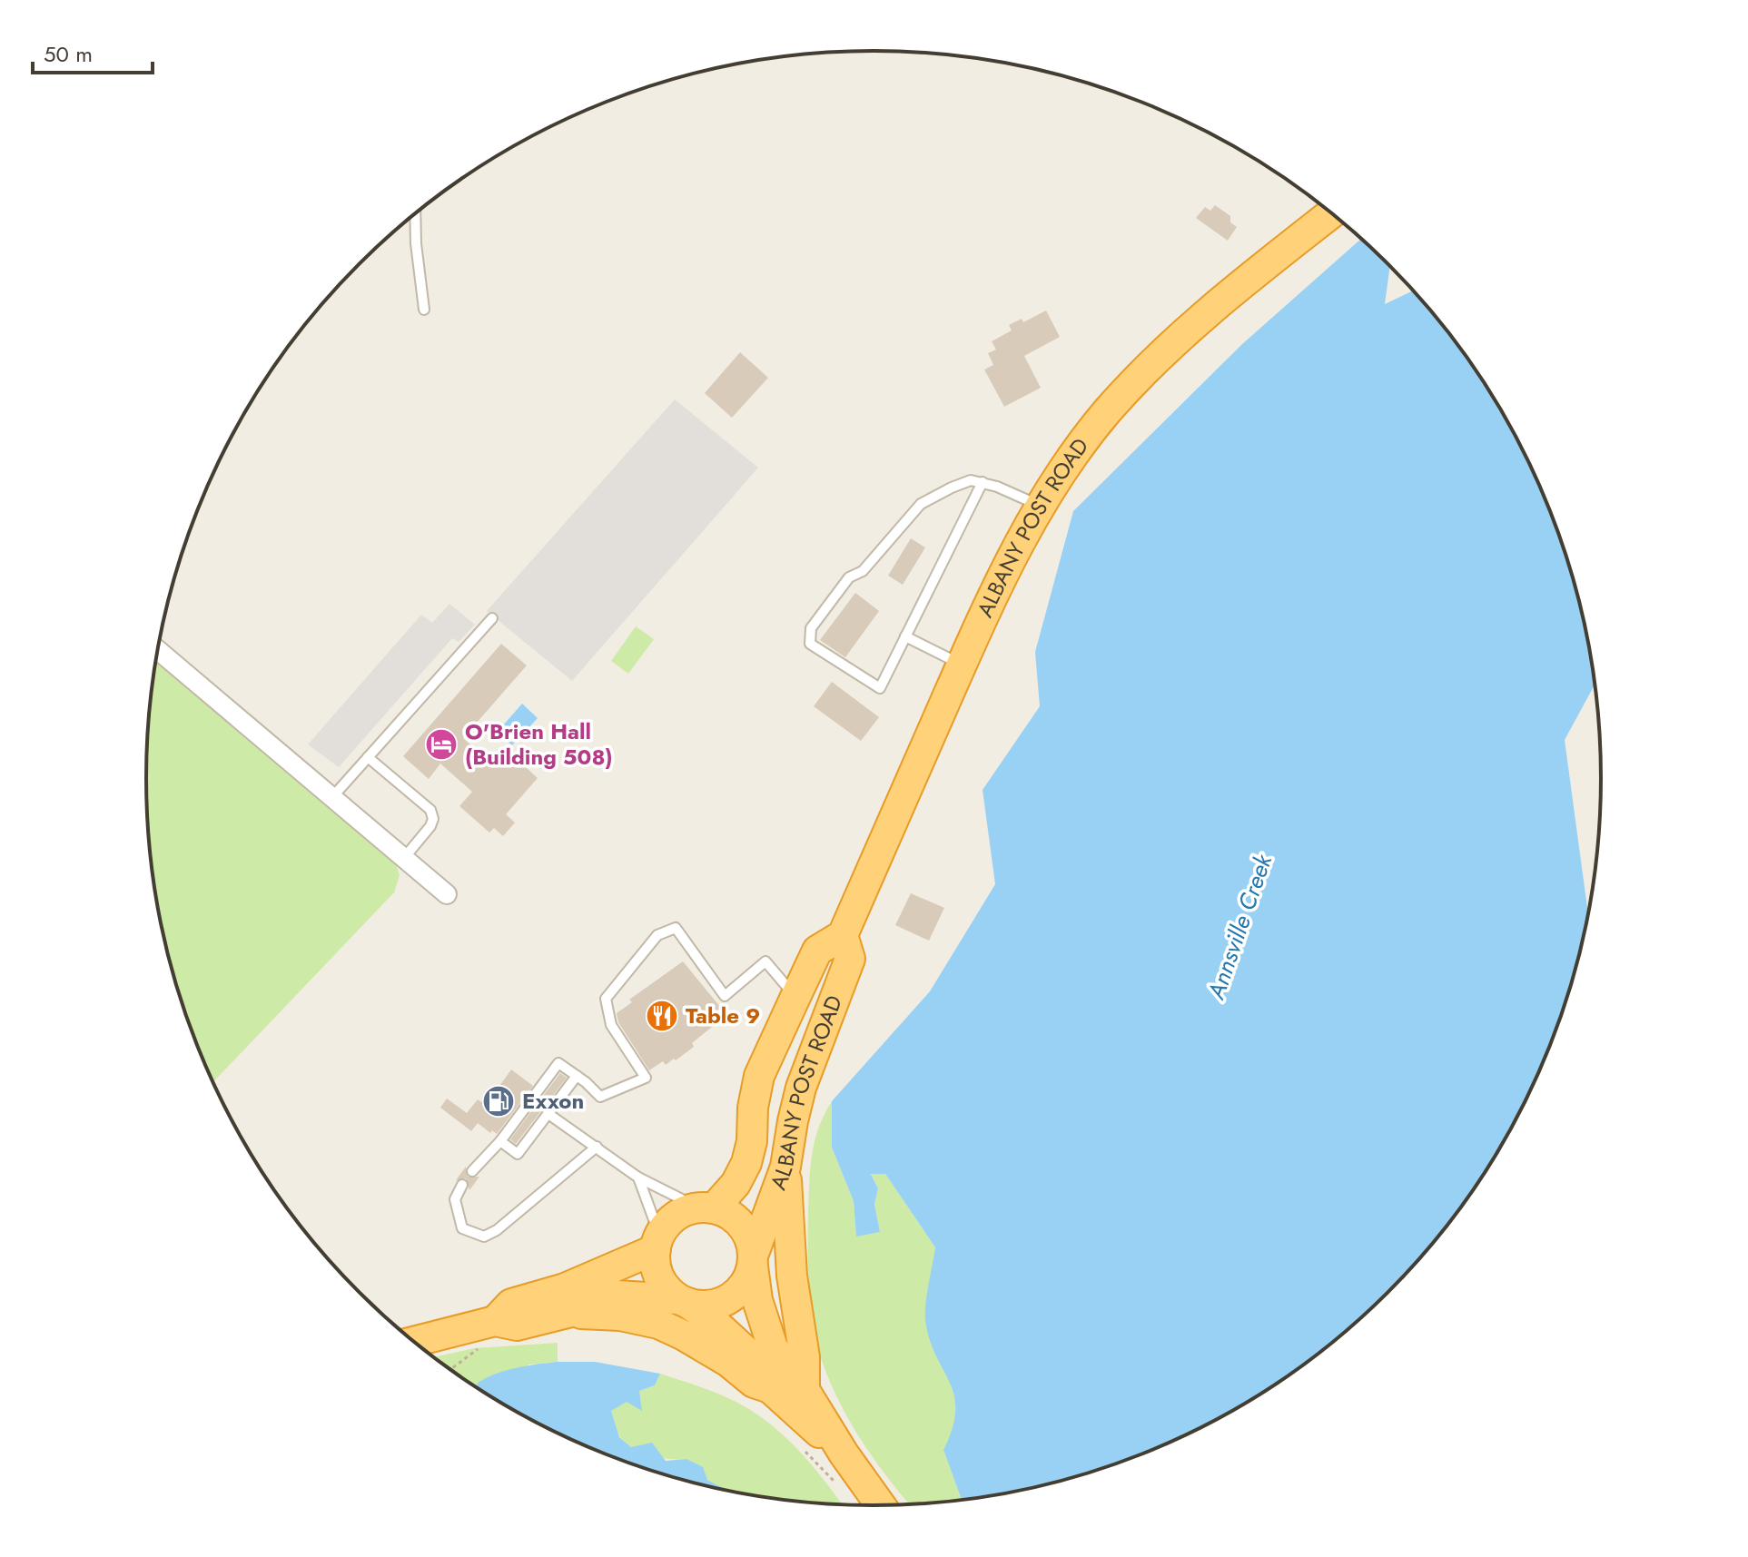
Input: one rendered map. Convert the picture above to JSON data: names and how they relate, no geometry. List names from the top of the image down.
{
  "streets": {
    "highway": ["ALBANY POST ROAD"]
  },
  "water": ["Annsville Creek"],
  "places": {
    "hotel": ["O'Brien Hall (Building 508)"],
    "restaurant": ["Table 9"],
    "fuel station": ["Exxon"]
  },
  "scale_bar": "50 m"
}
